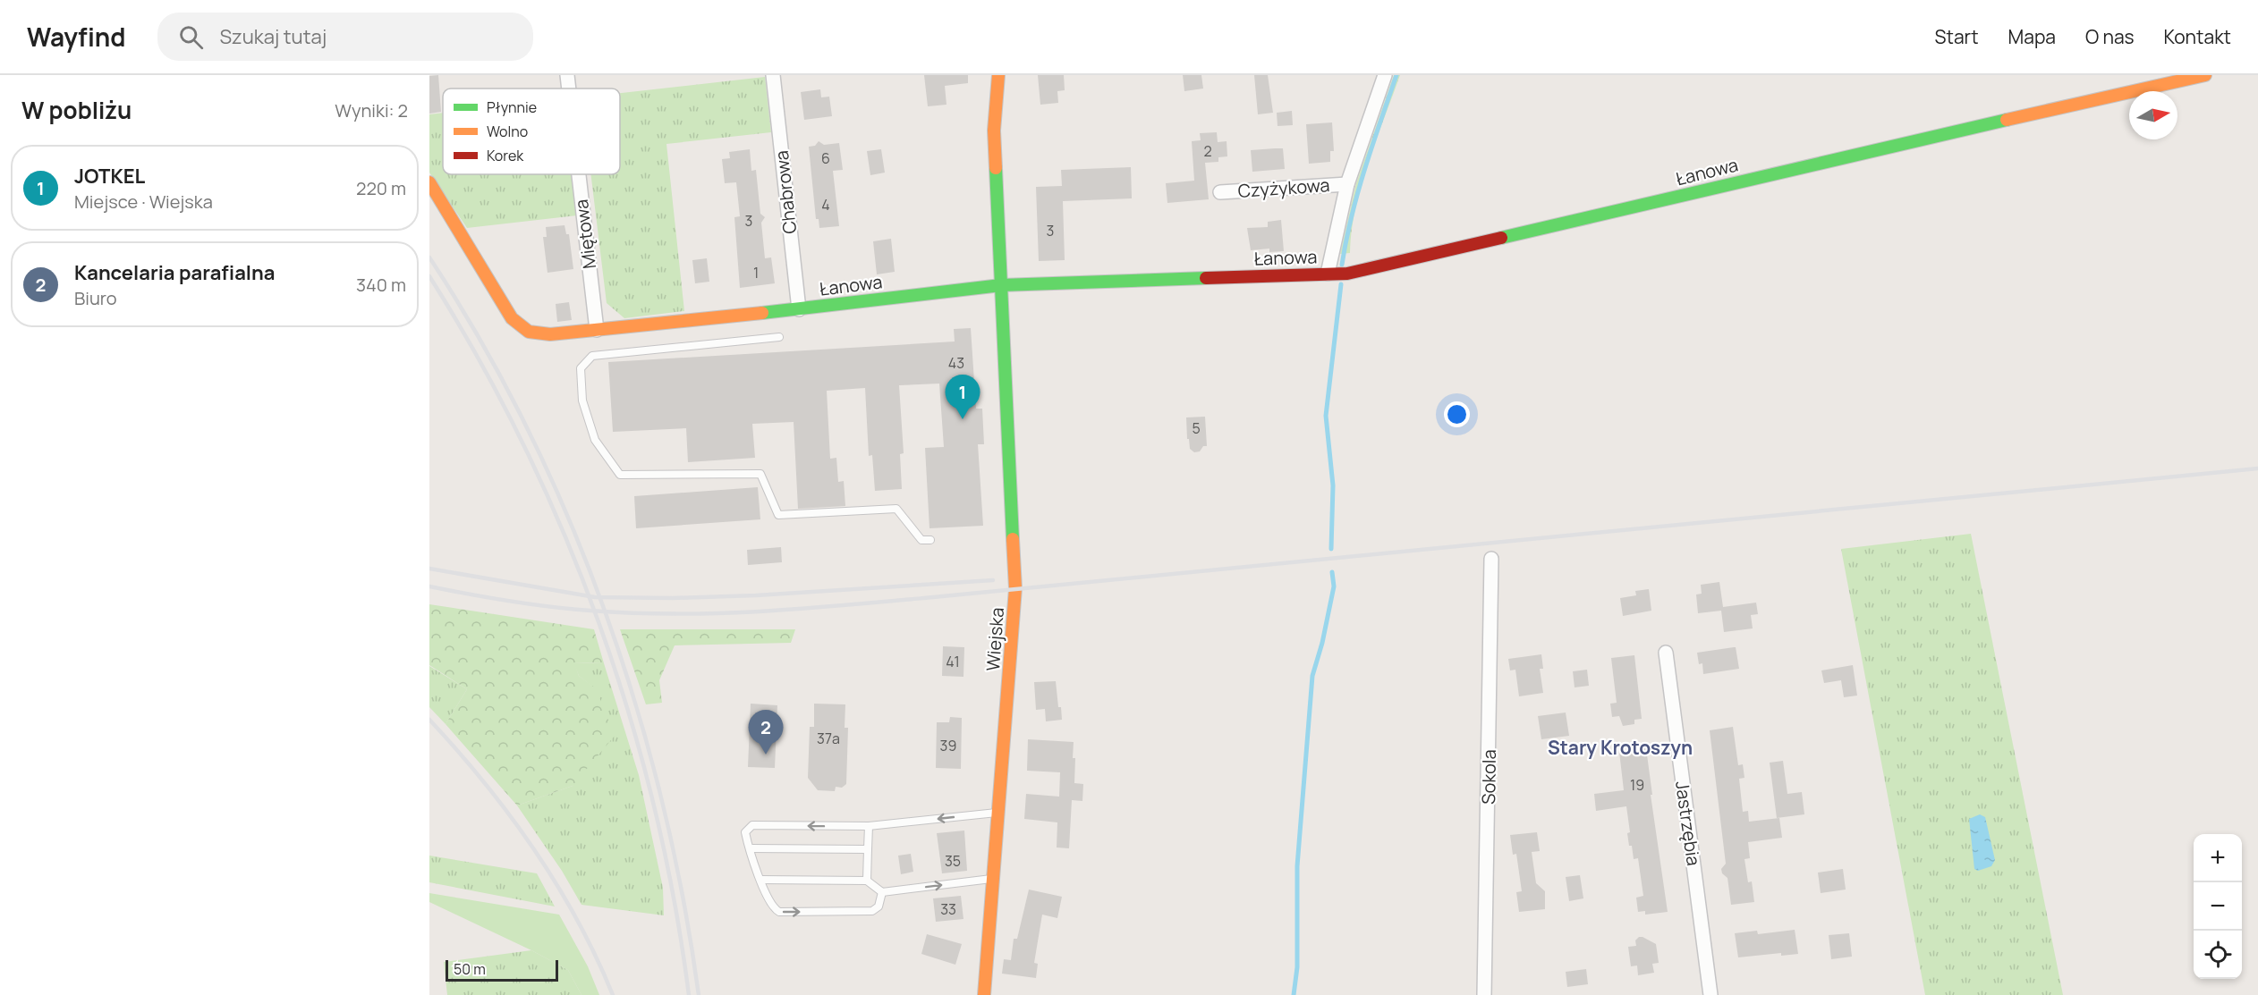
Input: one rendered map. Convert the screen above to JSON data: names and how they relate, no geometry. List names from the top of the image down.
{
  "streets": {
    "street": [
      "Łanowa",
      "Czyżykowa",
      "Chabrowa",
      "Miętowa",
      "Wiejska",
      "Sokola",
      "Jastrzębia"
    ]
  },
  "crossings": [
    ["Łanowa", "Czyżykowa"],
    ["Łanowa", "Chabrowa"],
    ["Łanowa", "Miętowa"],
    ["Łanowa", "Wiejska"]
  ],
  "districts": ["Stary Krotoszyn"],
  "house_numbers": [
    "2",
    "6",
    "4",
    "3",
    "3",
    "1",
    "43",
    "5",
    "41",
    "37a",
    "39",
    "19",
    "35",
    "33"
  ],
  "legend": ["Płynnie", "Wolno", "Korek"],
  "scale_bar": "50 m",
  "north": "right",
  "page": {
    "header": "Wayfind",
    "search": "Szukaj tutaj",
    "nav": [
      "Start",
      "Mapa",
      "O nas",
      "Kontakt"
    ],
    "heading": ["W pobliżu", "Wyniki: 2"],
    "list": [
      {
        "mark": "1",
        "name": "JOTKEL",
        "note": "Miejsce · Wiejska",
        "value": "220 m"
      },
      {
        "mark": "2",
        "name": "Kancelaria parafialna",
        "note": "Biuro",
        "value": "340 m"
      }
    ],
    "pins": ["1", "2"],
    "map_buttons": ["+", "−"],
    "scale": "50 m"
  }
}
